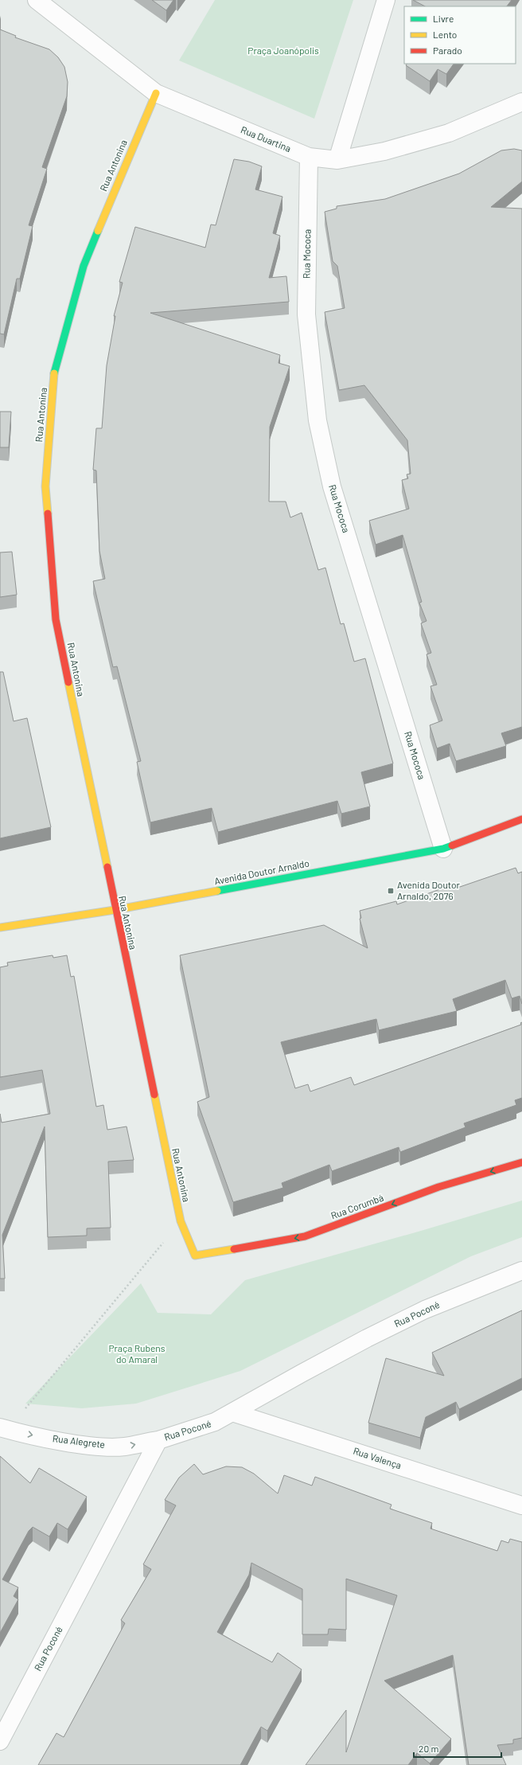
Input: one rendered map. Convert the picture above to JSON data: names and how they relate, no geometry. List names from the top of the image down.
{
  "streets": {
    "street": [
      "Rua Duartina",
      "Rua Antonina",
      "Rua Mococa",
      "Avenida Doutor Arnaldo",
      "Rua Corumbá",
      "Rua Poconé",
      "Rua Alegrete",
      "Rua Valença"
    ]
  },
  "crossings": [
    ["Rua Duartina", "Rua Antonina"],
    ["Rua Duartina", "Rua Mococa"],
    ["Rua Antonina", "Avenida Doutor Arnaldo"],
    ["Rua Antonina", "Rua Corumbá"],
    ["Rua Mococa", "Avenida Doutor Arnaldo"],
    ["Rua Poconé", "Rua Alegrete"],
    ["Rua Poconé", "Rua Valença"]
  ],
  "one_way": ["Rua Corumbá", "Rua Alegrete"],
  "parks": ["Praça Joanópolis", "Praça Rubens do Amaral"],
  "places": {
    "transit": ["Avenida Doutor Arnaldo, 2076"]
  },
  "legend": ["Livre", "Lento", "Parado"],
  "scale_bar": "20 m"
}
